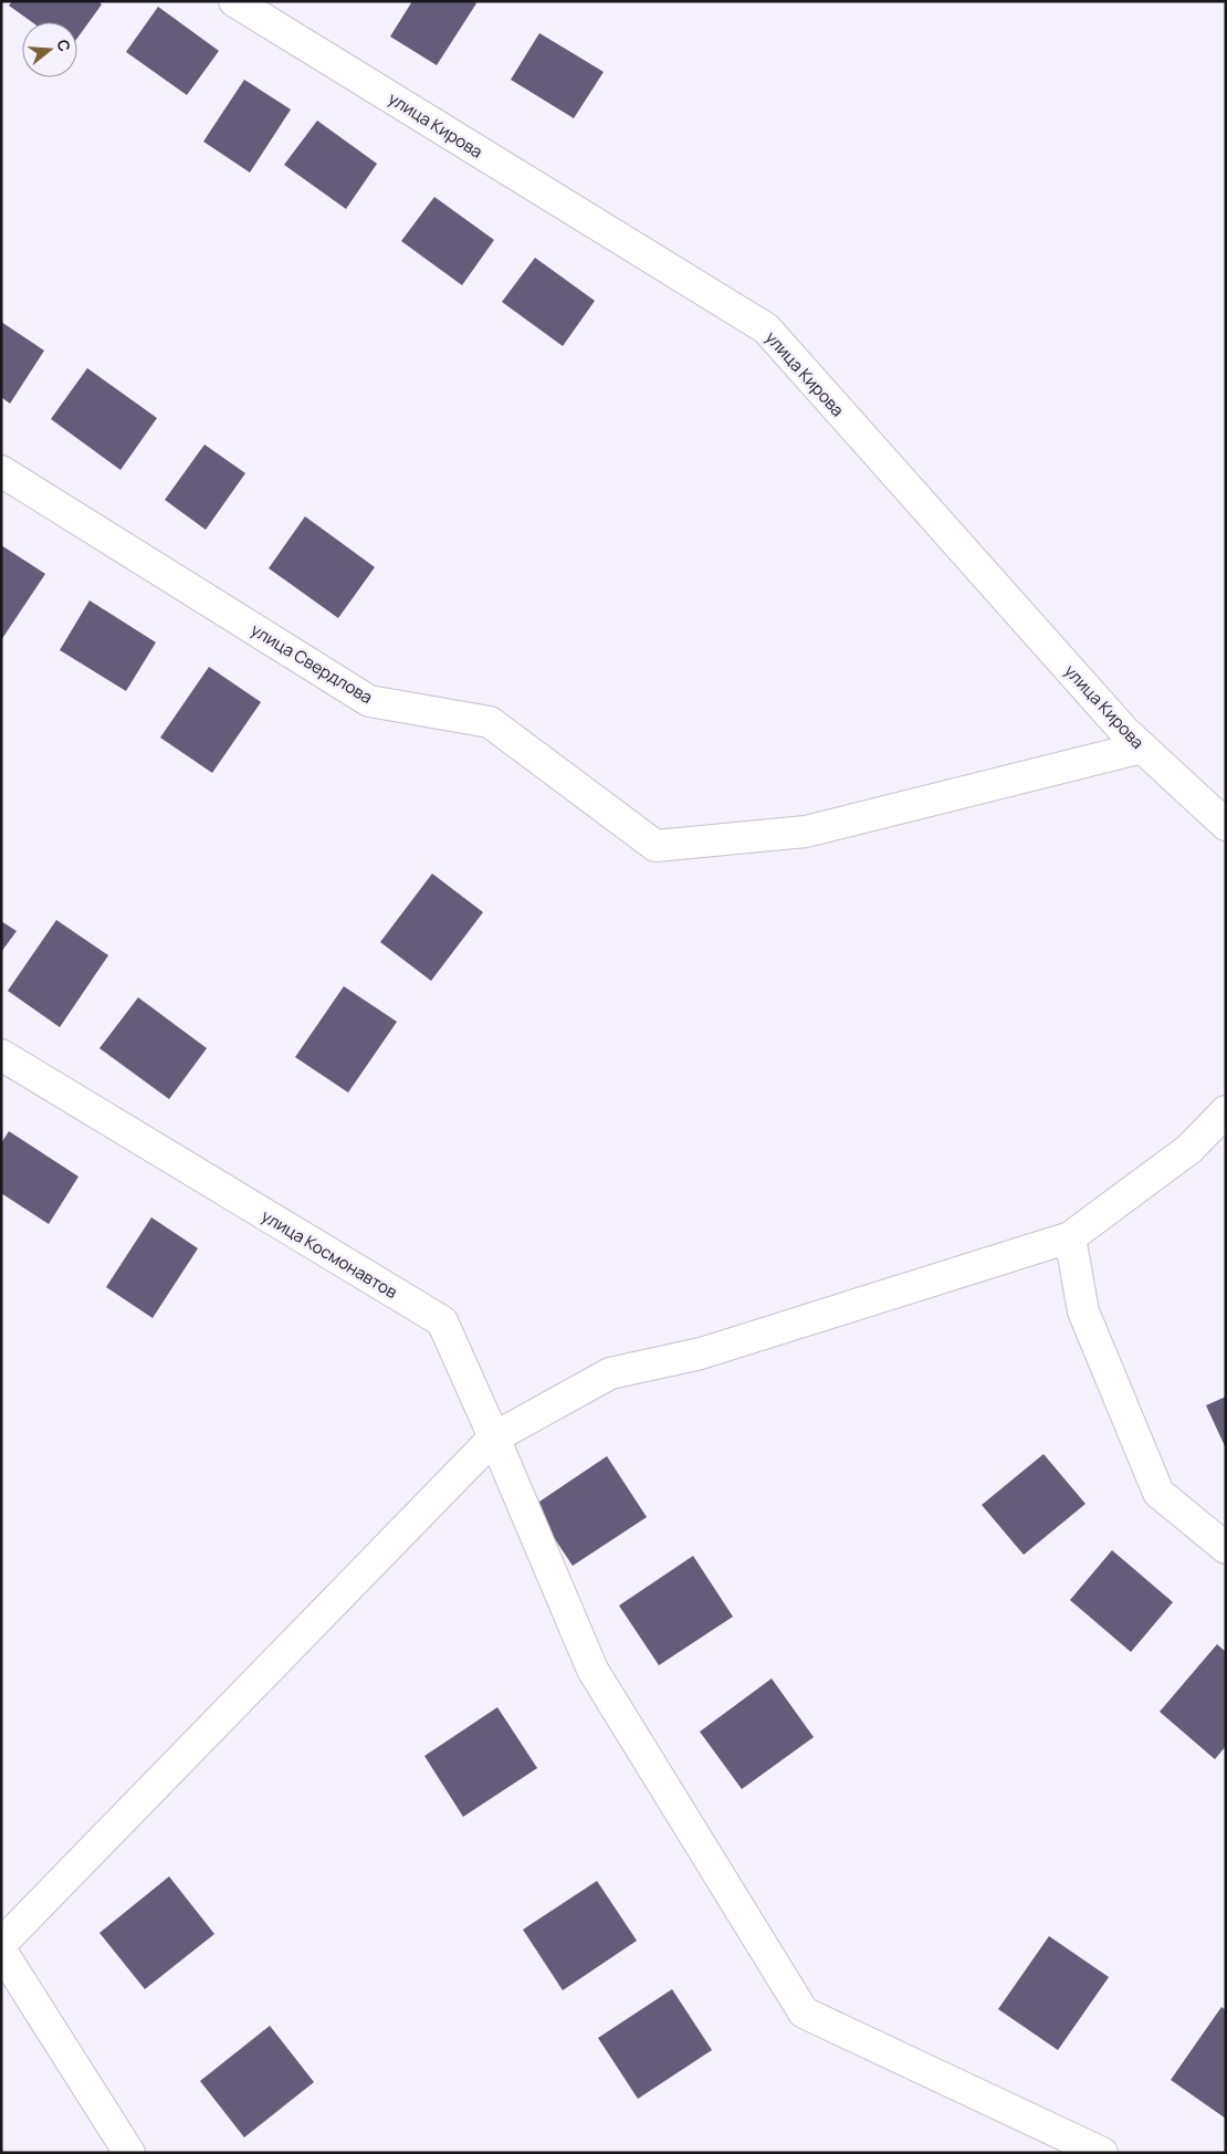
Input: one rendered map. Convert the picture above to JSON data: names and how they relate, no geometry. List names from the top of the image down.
{
  "streets": {
    "street": ["улица Кирова", "улица Свердлова", "улица Космонавтов"]
  },
  "crossings": [
    ["улица Кирова", "улица Свердлова"]
  ],
  "north": "right"
}
